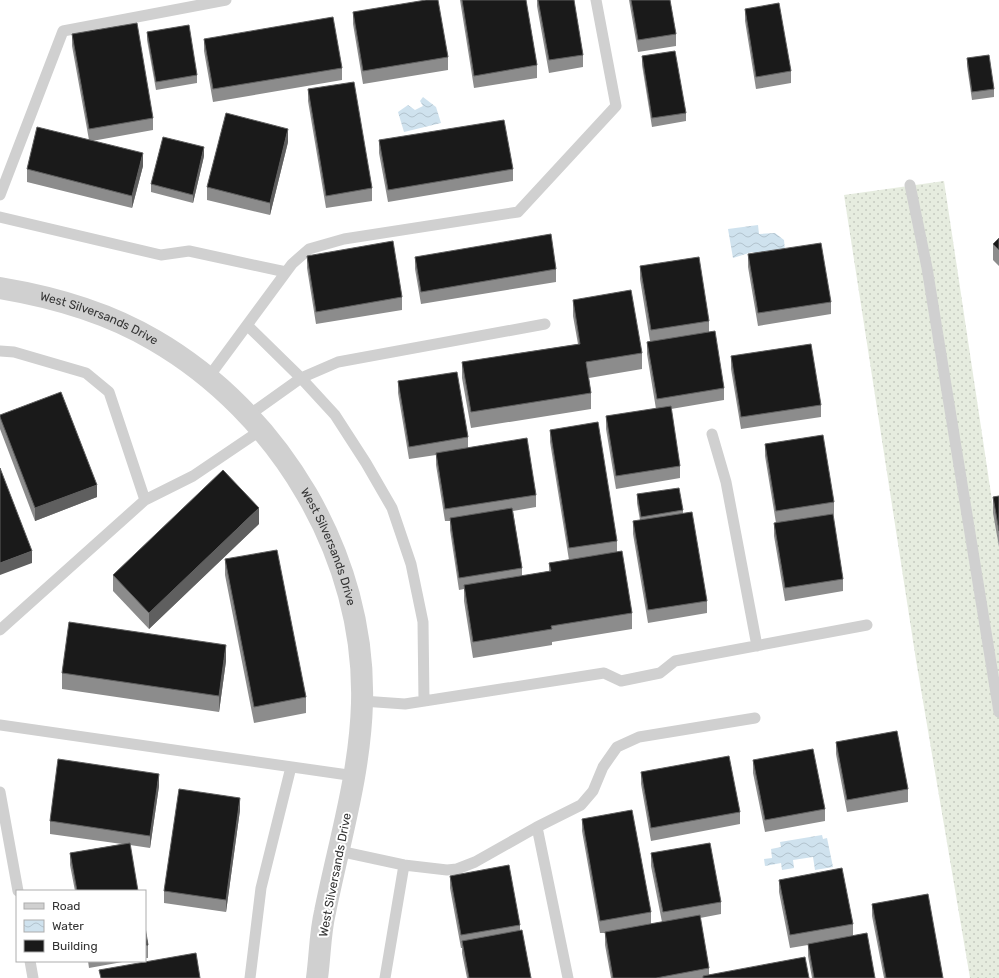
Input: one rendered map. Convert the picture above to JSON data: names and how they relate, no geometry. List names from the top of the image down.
{
  "streets": {
    "street": ["West Silversands Drive"]
  },
  "legend": ["Road", "Water", "Building"]
}
